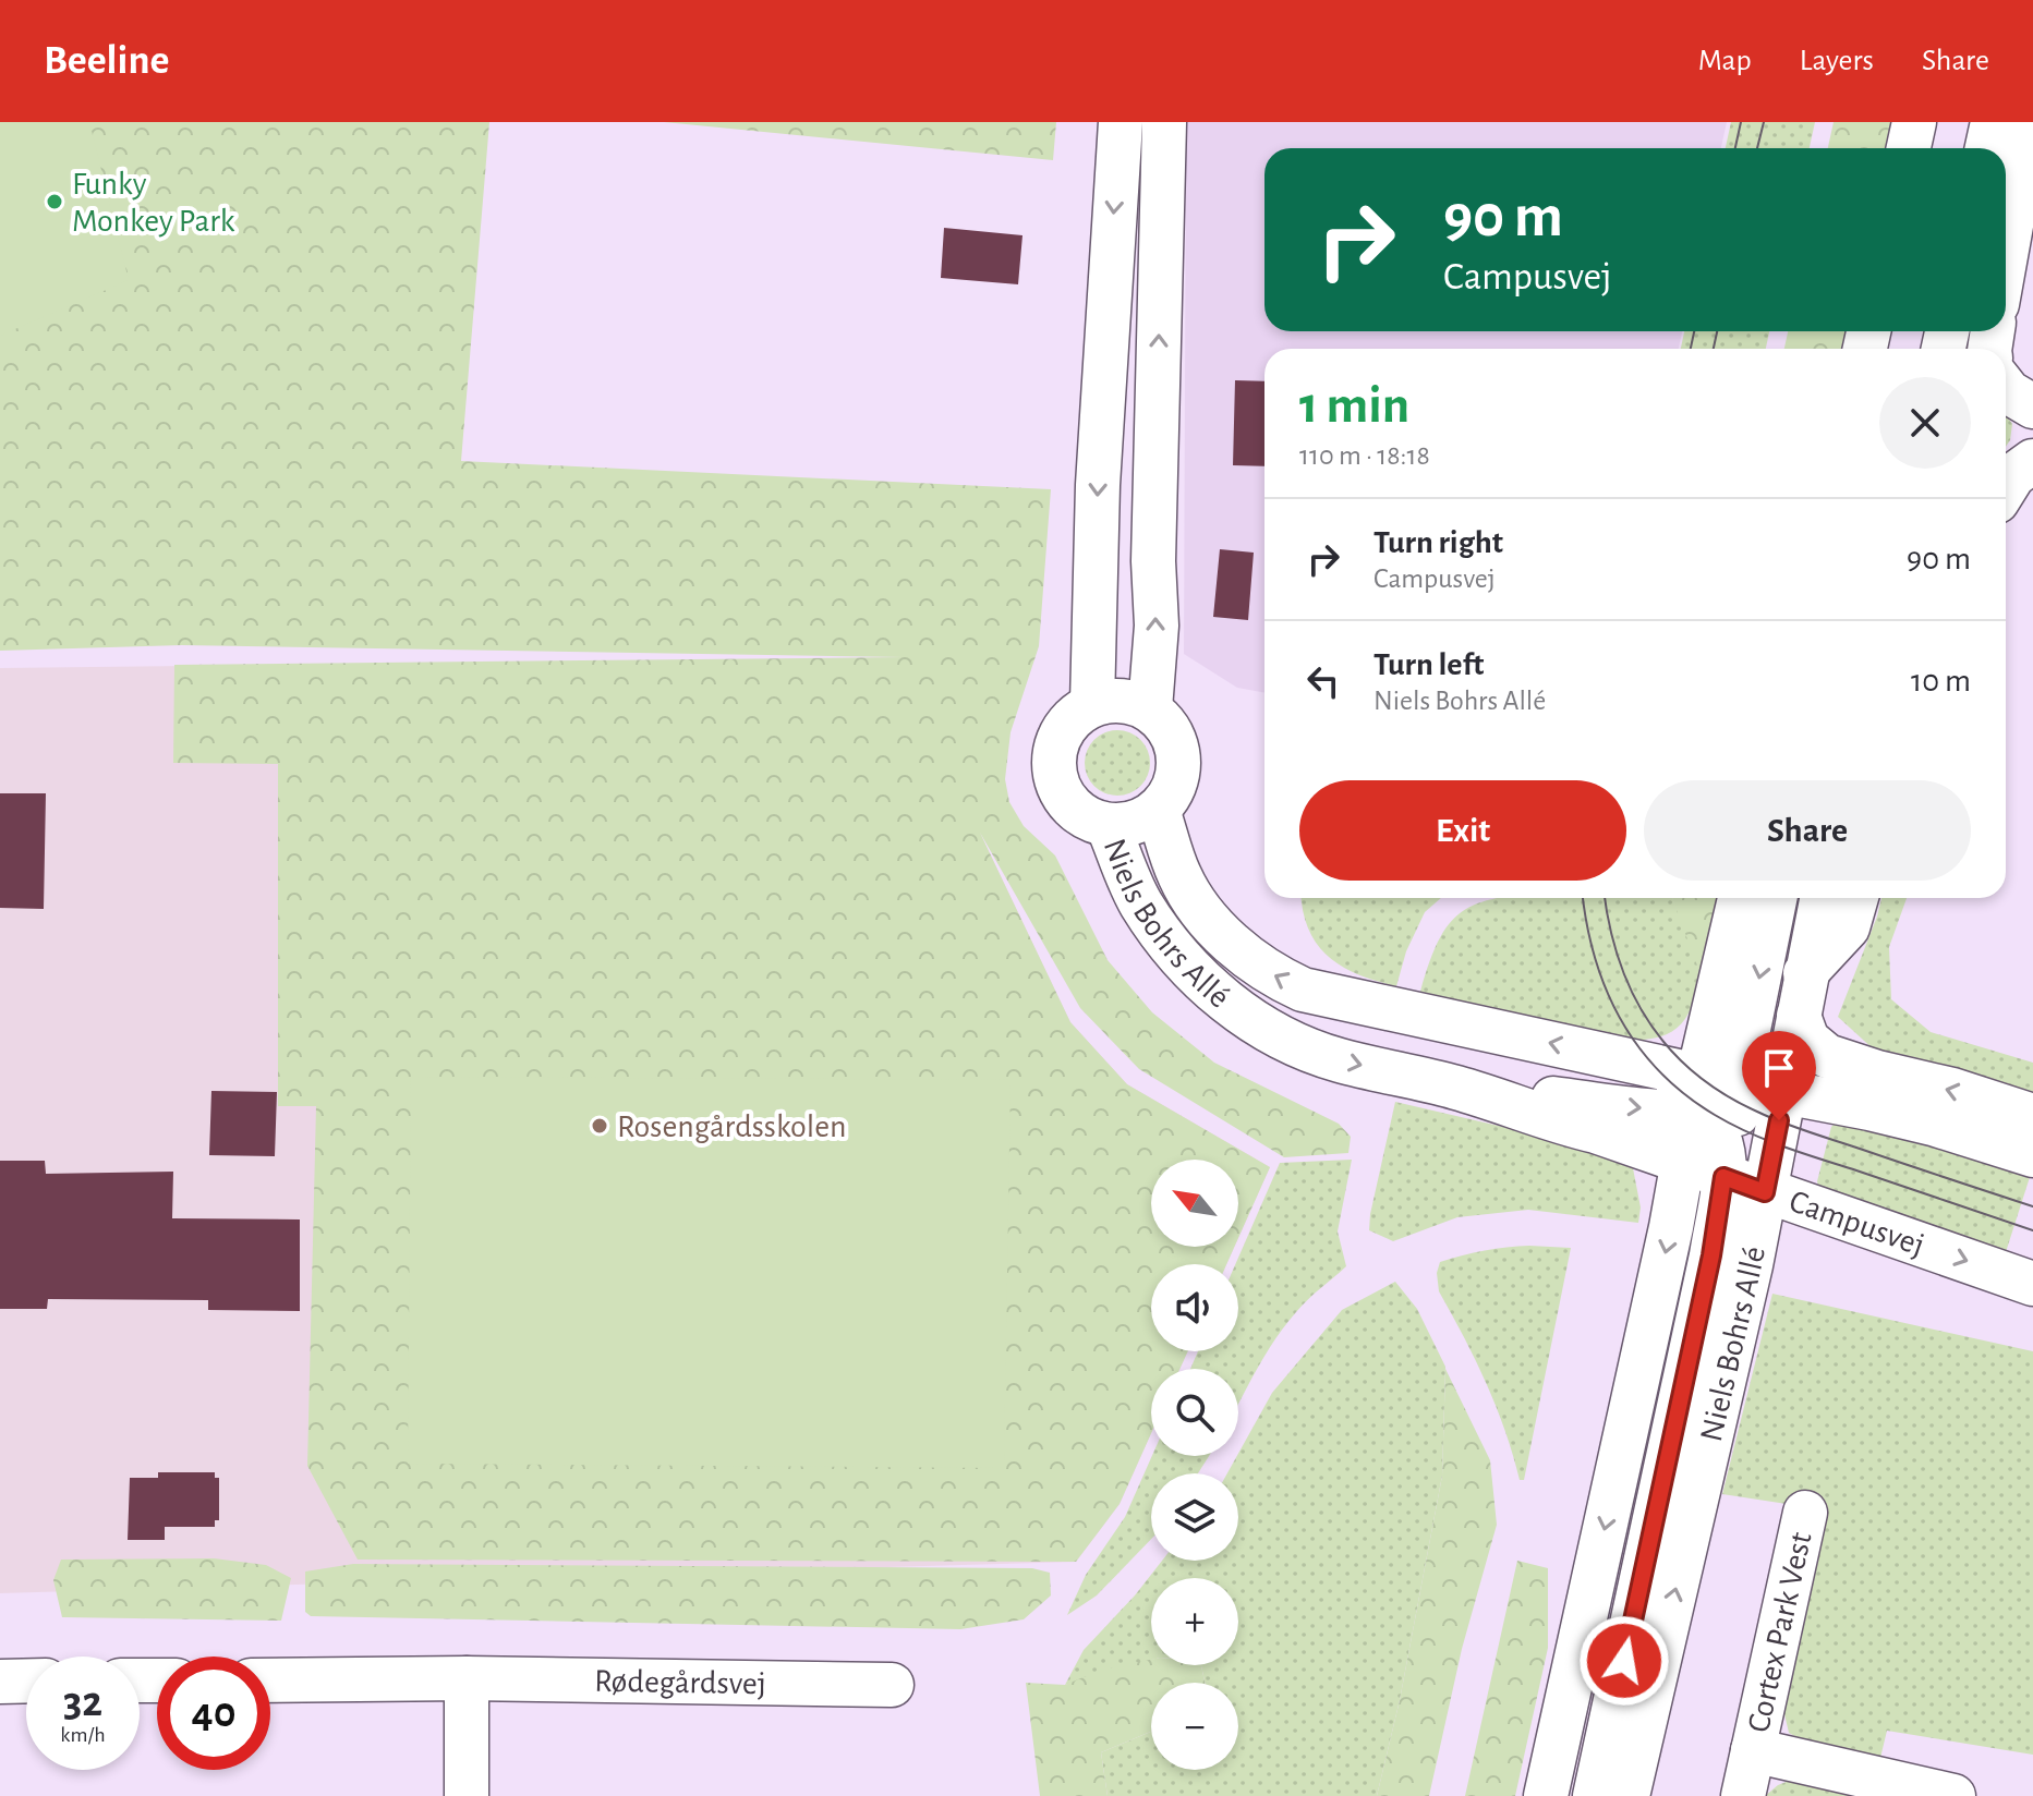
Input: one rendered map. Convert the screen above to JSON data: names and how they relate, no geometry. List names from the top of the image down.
{
  "streets": {
    "street": [
      "Niels Bohrs Allé",
      "Campusvej",
      "Cortex Park Vest",
      "Rødegårdsvej"
    ]
  },
  "crossings": [
    ["Niels Bohrs Allé", "Campusvej"]
  ],
  "places": ["Funky Monkey Park", "Rosengårdsskolen"],
  "north": "top left",
  "page": {
    "header": "Beeline",
    "nav": ["Map", "Layers", "Share"],
    "turn": ["90 m", "Campusvej"],
    "heading": ["1 min", "110 m · 18:18"],
    "list": [
      {
        "name": "Turn right",
        "note": "Campusvej",
        "value": "90 m"
      },
      {
        "name": "Turn left",
        "note": "Niels Bohrs Allé",
        "value": "10 m"
      }
    ],
    "buttons": ["Exit", "Share"],
    "map_buttons": ["+", "−"],
    "speed": "32 km/h",
    "limit": "40"
  }
}
